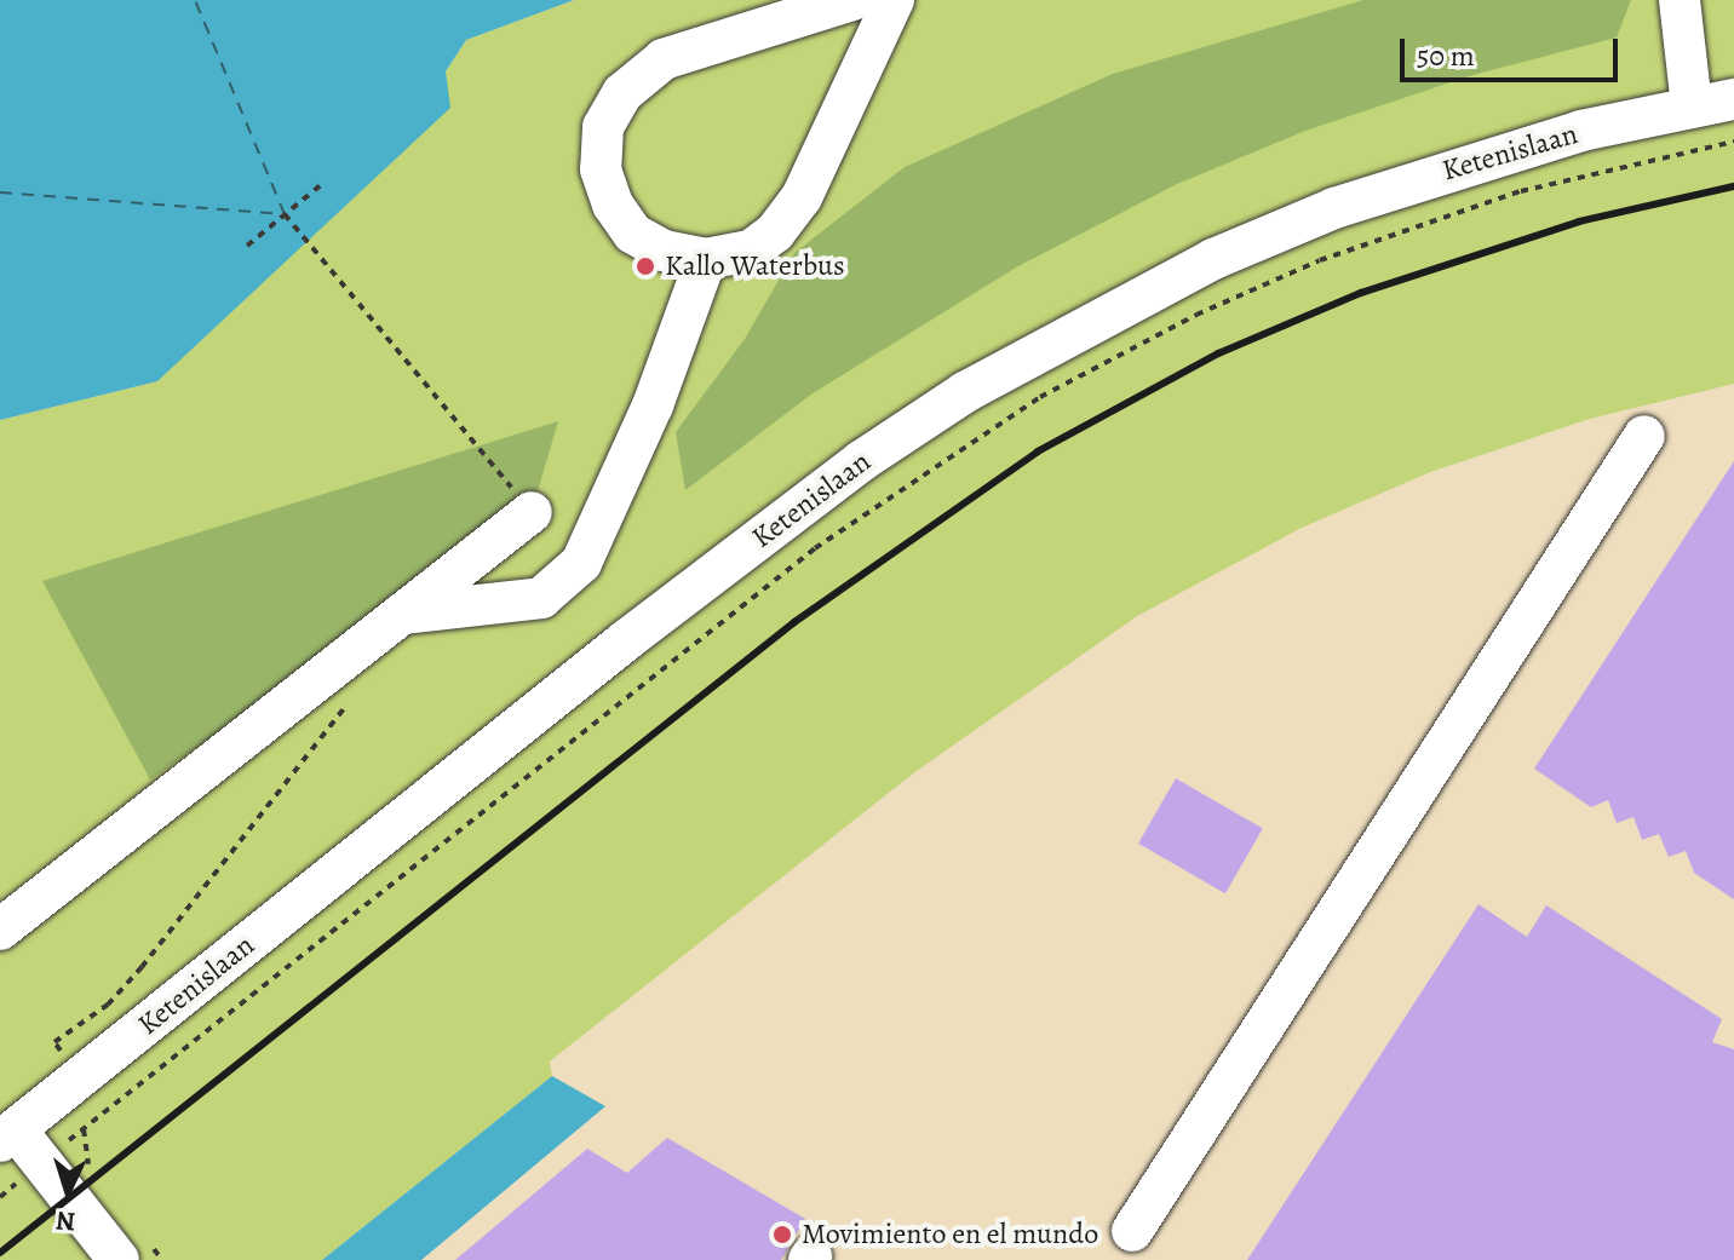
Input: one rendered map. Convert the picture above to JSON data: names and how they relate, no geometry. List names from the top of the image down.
{
  "streets": {
    "street": ["Ketenislaan"]
  },
  "places": ["Kallo Waterbus", "Movimiento en el mundo"],
  "scale_bar": "50 m",
  "north": "bottom"
}
